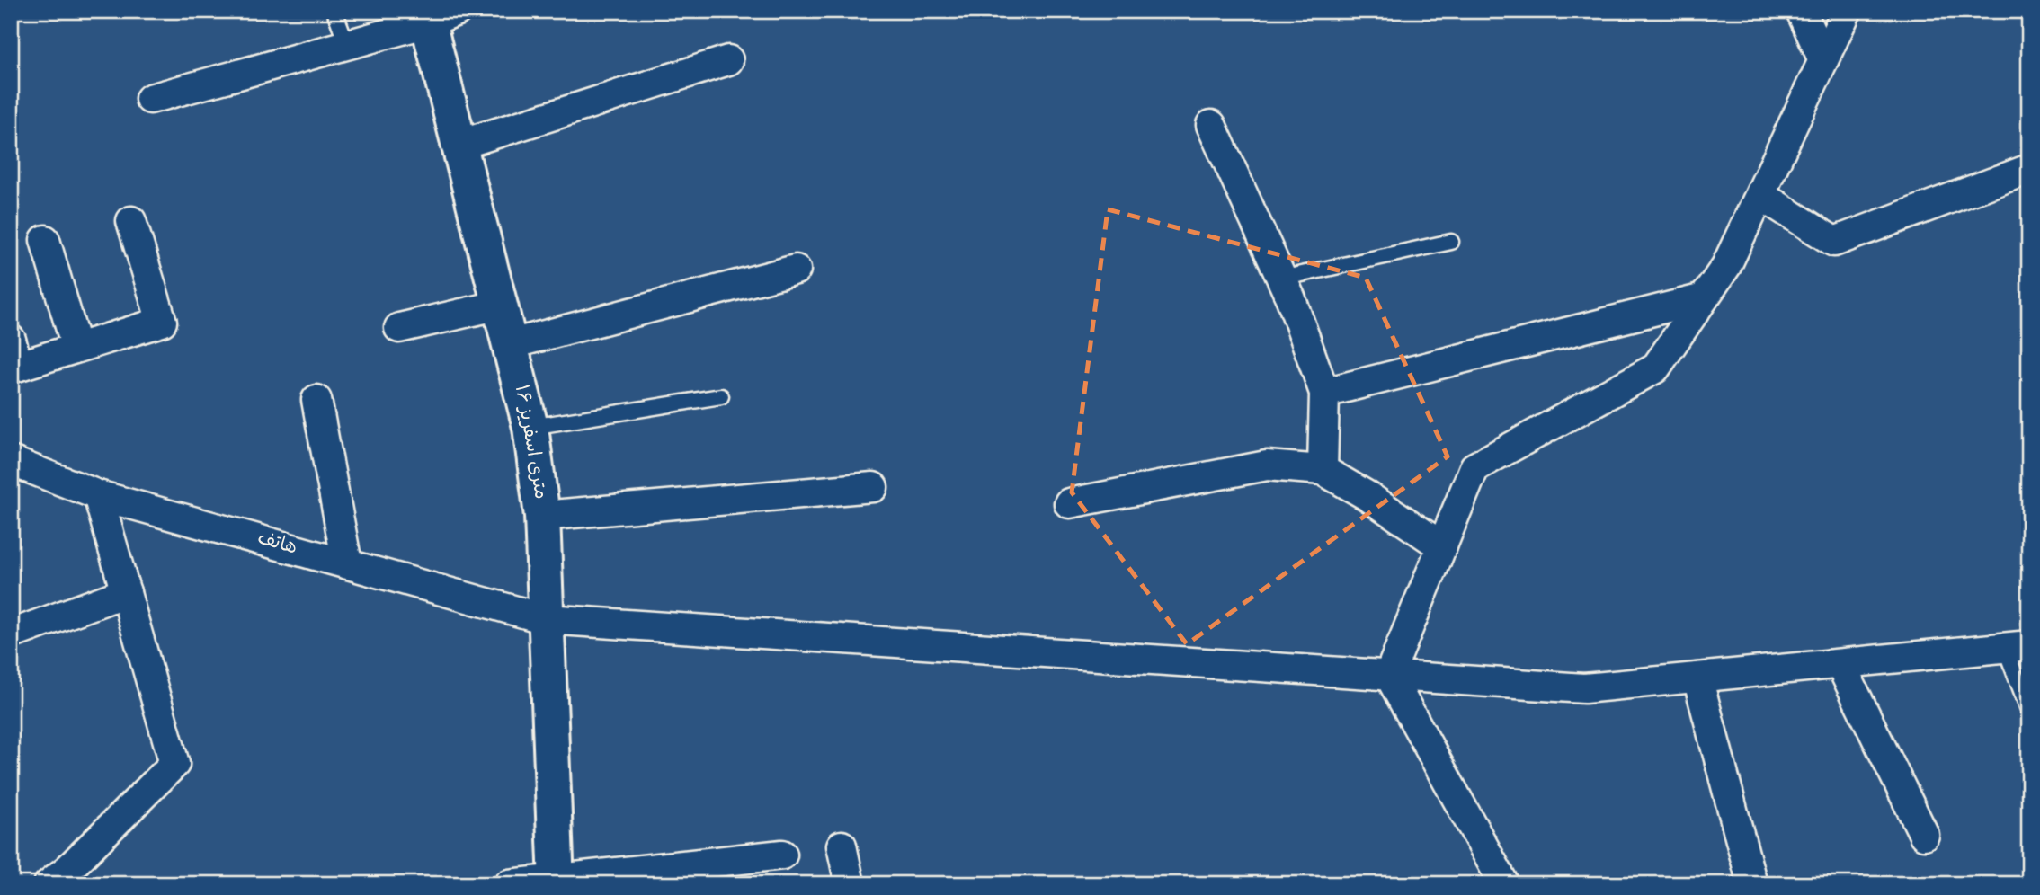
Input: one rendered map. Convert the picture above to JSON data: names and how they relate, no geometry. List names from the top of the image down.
{
  "streets": {
    "street": ["۱۶ متری اسفریز", "هاتف"]
  },
  "crossings": [
    ["۱۶ متری اسفریز", "هاتف"]
  ]
}
